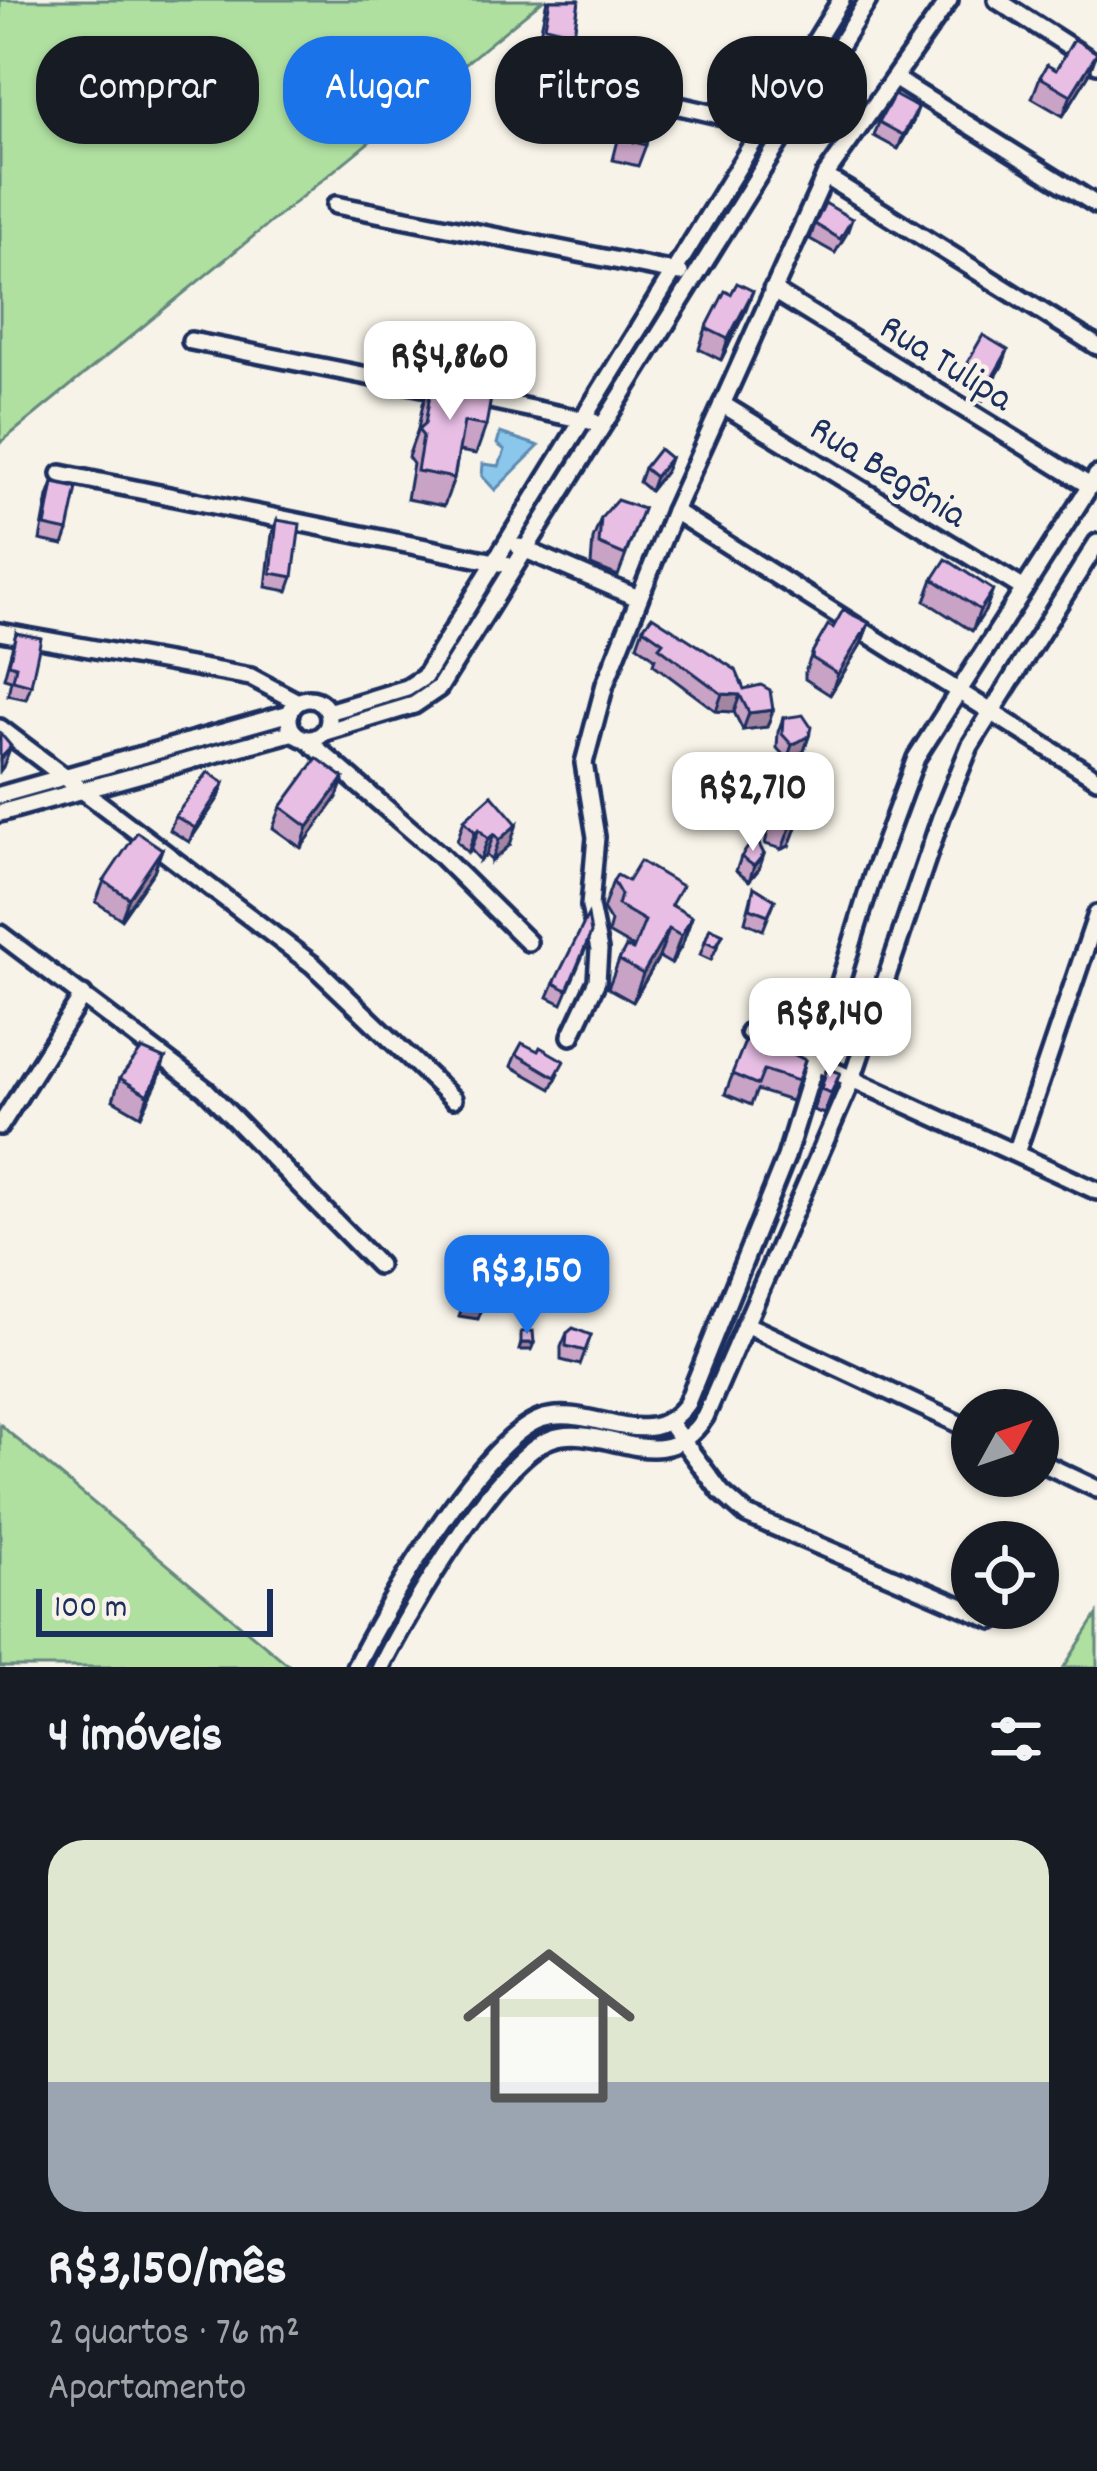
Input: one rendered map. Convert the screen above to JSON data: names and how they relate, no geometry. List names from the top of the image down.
{
  "streets": {
    "street": ["Rua Tulipa", "Rua Begônia"]
  },
  "scale_bar": "100 m",
  "north": "top right",
  "page": {
    "chip": [
      "Comprar",
      "Alugar",
      "Filtros",
      "Novo"
    ],
    "price": [
      "R$4,860",
      "R$2,710",
      "R$8,140",
      "R$3,150"
    ],
    "scale": "100 m",
    "heading": "4 imóveis",
    "list": [
      {
        "name": "R$3,150/mês",
        "note": "2 quartos · 76 m² · Apartamento"
      }
    ]
  }
}
